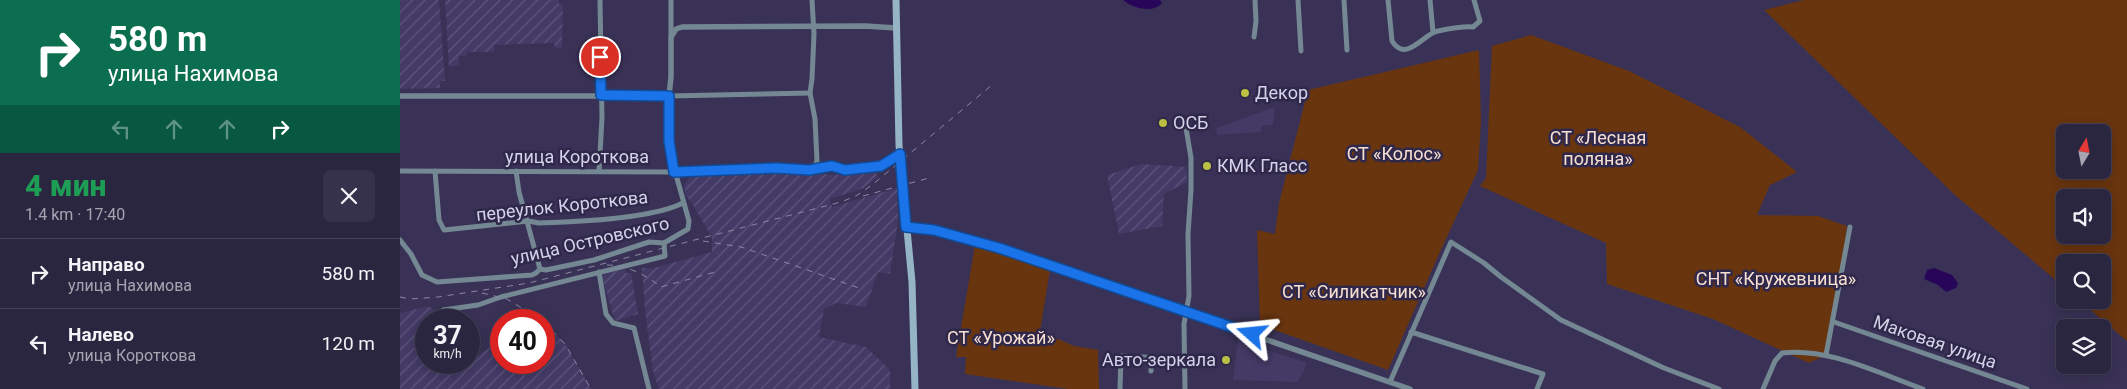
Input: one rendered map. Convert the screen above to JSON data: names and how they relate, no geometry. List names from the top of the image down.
{
  "streets": {
    "street": [
      "улица Короткова",
      "переулок Короткова",
      "улица Островского",
      "Маковая улица"
    ]
  },
  "crossings": [
    ["улица Короткова", "переулок Короткова"],
    ["переулок Короткова", "улица Островского"]
  ],
  "parks": [
    "СТ «Лесная поляна»",
    "СТ «Колос»",
    "СНТ «Кружевница»",
    "СТ «Силикатчик»",
    "СТ «Урожай»"
  ],
  "places": [
    "Декор",
    "ОСБ",
    "КМК Гласс",
    "Авто-зеркала"
  ],
  "north": "top",
  "page": {
    "turn": ["580 m", "улица Нахимова"],
    "heading": ["4 мин", "1.4 km · 17:40"],
    "list": [
      {
        "name": "Направо",
        "note": "улица Нахимова",
        "value": "580 m"
      },
      {
        "name": "Налево",
        "note": "улица Короткова",
        "value": "120 m"
      }
    ],
    "speed": "37 km/h",
    "limit": "40"
  }
}
